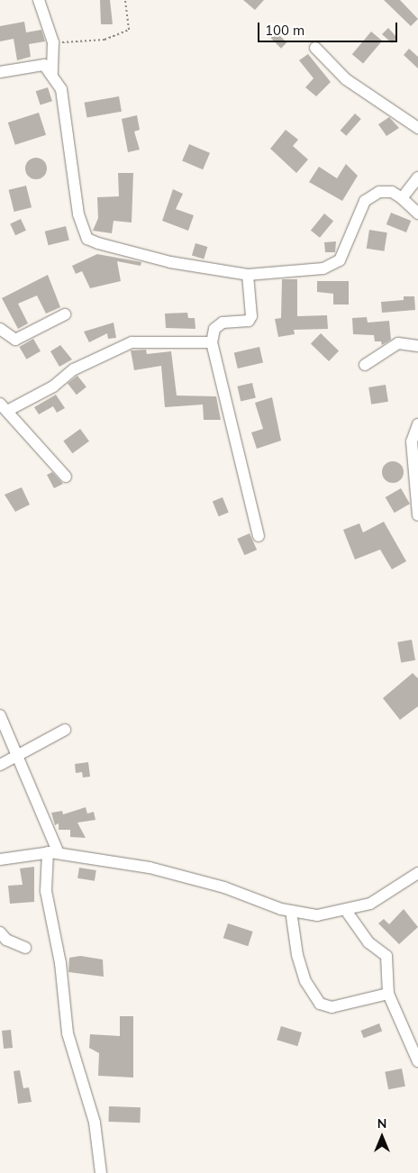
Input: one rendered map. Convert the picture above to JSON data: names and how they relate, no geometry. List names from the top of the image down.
{
  "scale_bar": "100 m",
  "north": "top"
}
